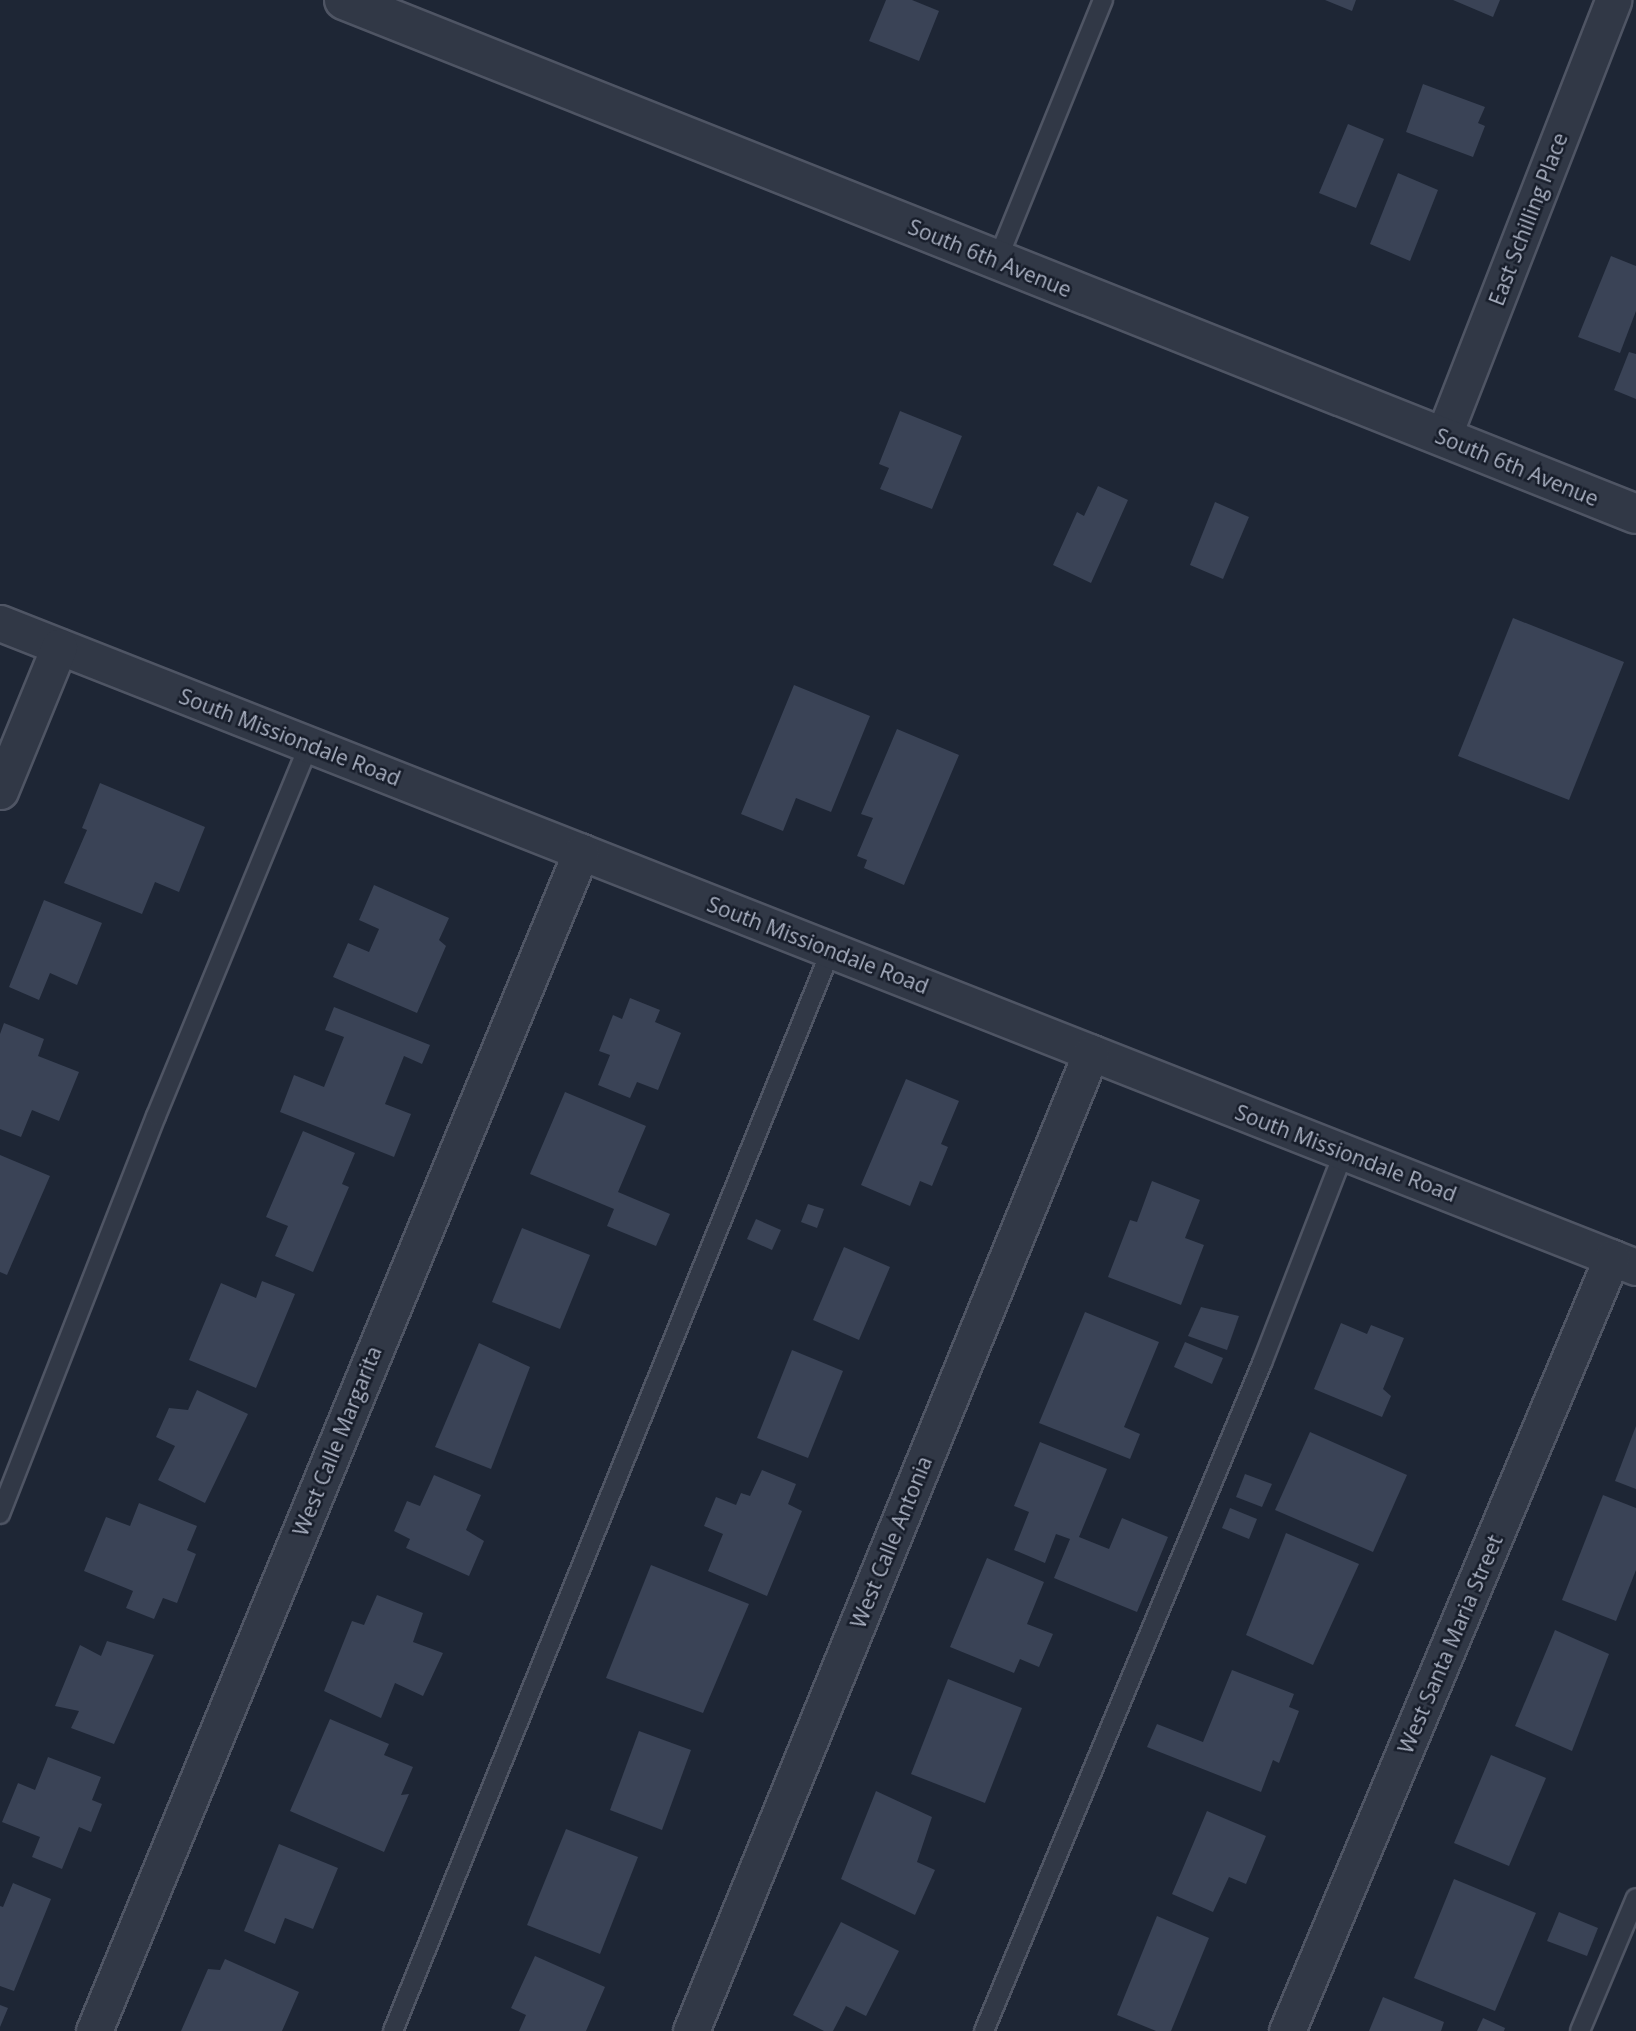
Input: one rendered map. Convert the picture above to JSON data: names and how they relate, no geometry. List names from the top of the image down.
{
  "streets": {
    "street": [
      "East Schilling Place",
      "South 6th Avenue",
      "South Missiondale Road",
      "West Calle Margarita",
      "West Calle Antonia",
      "West Santa Maria Street"
    ]
  },
  "crossings": [
    ["East Schilling Place", "South 6th Avenue"],
    ["South Missiondale Road", "West Calle Margarita"],
    ["South Missiondale Road", "West Calle Antonia"],
    ["South Missiondale Road", "West Santa Maria Street"]
  ]
}
